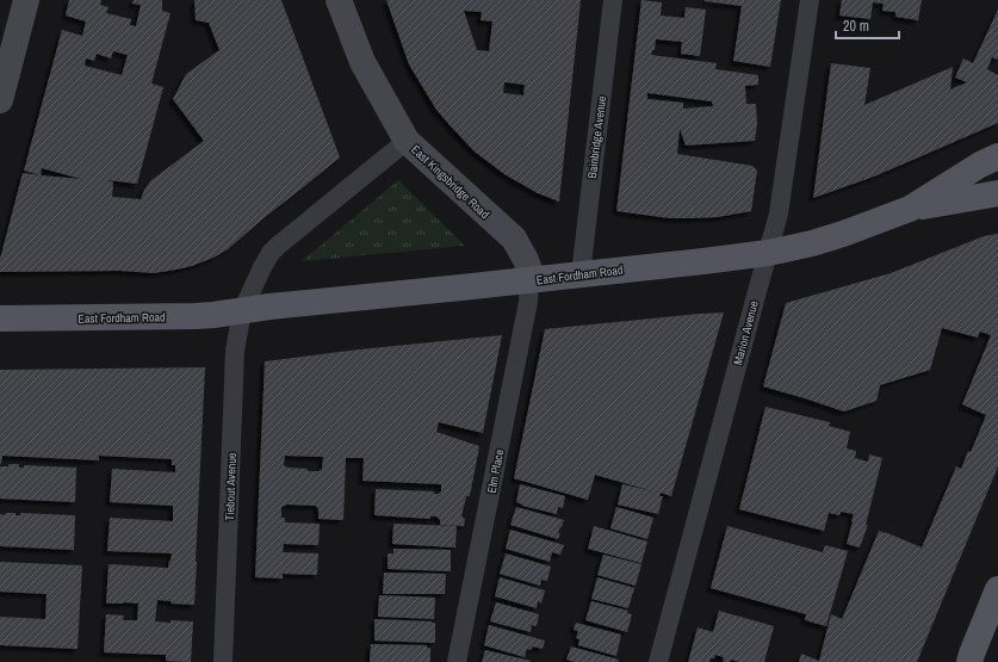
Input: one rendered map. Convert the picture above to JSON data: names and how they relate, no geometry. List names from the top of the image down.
{
  "streets": {
    "main road": ["East Kingsbridge Road", "East Fordham Road"],
    "street": [
      "Bainbridge Avenue",
      "Marion Avenue",
      "Elm Place",
      "Tiebout Avenue"
    ]
  },
  "crossings": [
    ["Bainbridge Avenue", "East Fordham Road"],
    ["East Kingsbridge Road", "East Fordham Road"],
    ["East Kingsbridge Road", "Elm Place"],
    ["East Fordham Road", "Marion Avenue"],
    ["East Fordham Road", "Elm Place"],
    ["East Fordham Road", "Tiebout Avenue"]
  ],
  "scale_bar": "20 m"
}
